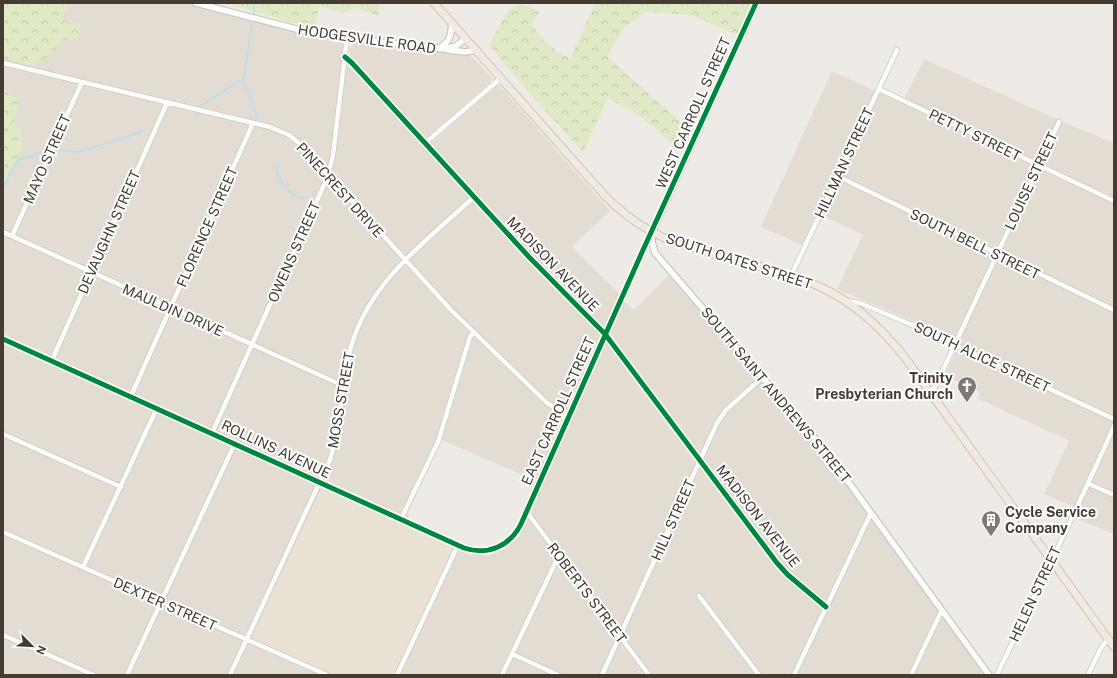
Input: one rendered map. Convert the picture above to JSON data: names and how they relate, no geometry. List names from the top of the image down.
{
  "streets": {
    "main road": ["SOUTH OATES STREET"],
    "street": [
      "HODGESVILLE ROAD",
      "WEST CARROLL STREET",
      "PETTY STREET",
      "MAYO STREET",
      "HILLMAN STREET",
      "LOUISE STREET",
      "PINECREST DRIVE",
      "FLORENCE STREET",
      "DEVAUGHN STREET",
      "SOUTH BELL STREET",
      "OWENS STREET",
      "MADISON AVENUE",
      "MAULDIN DRIVE",
      "SOUTH ALICE STREET",
      "SOUTH SAINT ANDREWS STREET",
      "MOSS STREET",
      "EAST CARROLL STREET",
      "ROLLINS AVENUE",
      "HILL STREET",
      "ROBERTS STREET",
      "HELEN STREET",
      "DEXTER STREET"
    ]
  },
  "crossings": [
    ["HODGESVILLE ROAD", "OWENS STREET"],
    ["HODGESVILLE ROAD", "SOUTH OATES STREET"],
    ["WEST CARROLL STREET", "SOUTH OATES STREET"],
    ["WEST CARROLL STREET", "SOUTH SAINT ANDREWS STREET"],
    ["WEST CARROLL STREET", "EAST CARROLL STREET"],
    ["PETTY STREET", "HILLMAN STREET"],
    ["PETTY STREET", "LOUISE STREET"],
    ["MAYO STREET", "PINECREST DRIVE"],
    ["MAYO STREET", "MAULDIN DRIVE"],
    ["HILLMAN STREET", "SOUTH BELL STREET"],
    ["HILLMAN STREET", "SOUTH OATES STREET"],
    ["LOUISE STREET", "SOUTH BELL STREET"],
    ["LOUISE STREET", "SOUTH OATES STREET"],
    ["LOUISE STREET", "SOUTH ALICE STREET"],
    ["PINECREST DRIVE", "FLORENCE STREET"],
    ["PINECREST DRIVE", "DEVAUGHN STREET"],
    ["PINECREST DRIVE", "OWENS STREET"],
    ["PINECREST DRIVE", "MOSS STREET"],
    ["PINECREST DRIVE", "EAST CARROLL STREET"],
    ["FLORENCE STREET", "MAULDIN DRIVE"],
    ["FLORENCE STREET", "ROLLINS AVENUE"],
    ["DEVAUGHN STREET", "MAULDIN DRIVE"],
    ["DEVAUGHN STREET", "ROLLINS AVENUE"],
    ["OWENS STREET", "MADISON AVENUE"],
    ["OWENS STREET", "MAULDIN DRIVE"],
    ["OWENS STREET", "ROLLINS AVENUE"],
    ["SOUTH OATES STREET", "SOUTH ALICE STREET"],
    ["SOUTH OATES STREET", "SOUTH SAINT ANDREWS STREET"],
    ["SOUTH OATES STREET", "EAST CARROLL STREET"],
    ["SOUTH OATES STREET", "HELEN STREET"],
    ["MADISON AVENUE", "MOSS STREET"],
    ["MADISON AVENUE", "EAST CARROLL STREET"],
    ["MADISON AVENUE", "HILL STREET"],
    ["MAULDIN DRIVE", "MOSS STREET"],
    ["SOUTH SAINT ANDREWS STREET", "EAST CARROLL STREET"],
    ["SOUTH SAINT ANDREWS STREET", "HILL STREET"],
    ["MOSS STREET", "ROLLINS AVENUE"],
    ["MOSS STREET", "DEXTER STREET"],
    ["EAST CARROLL STREET", "ROLLINS AVENUE"],
    ["EAST CARROLL STREET", "ROBERTS STREET"],
    ["ROLLINS AVENUE", "ROBERTS STREET"],
    ["HILL STREET", "ROBERTS STREET"]
  ],
  "places": {
    "church": ["Trinity Presbyterian Church"],
    "building": ["Cycle Service Company"]
  },
  "north": "bottom right"
}
